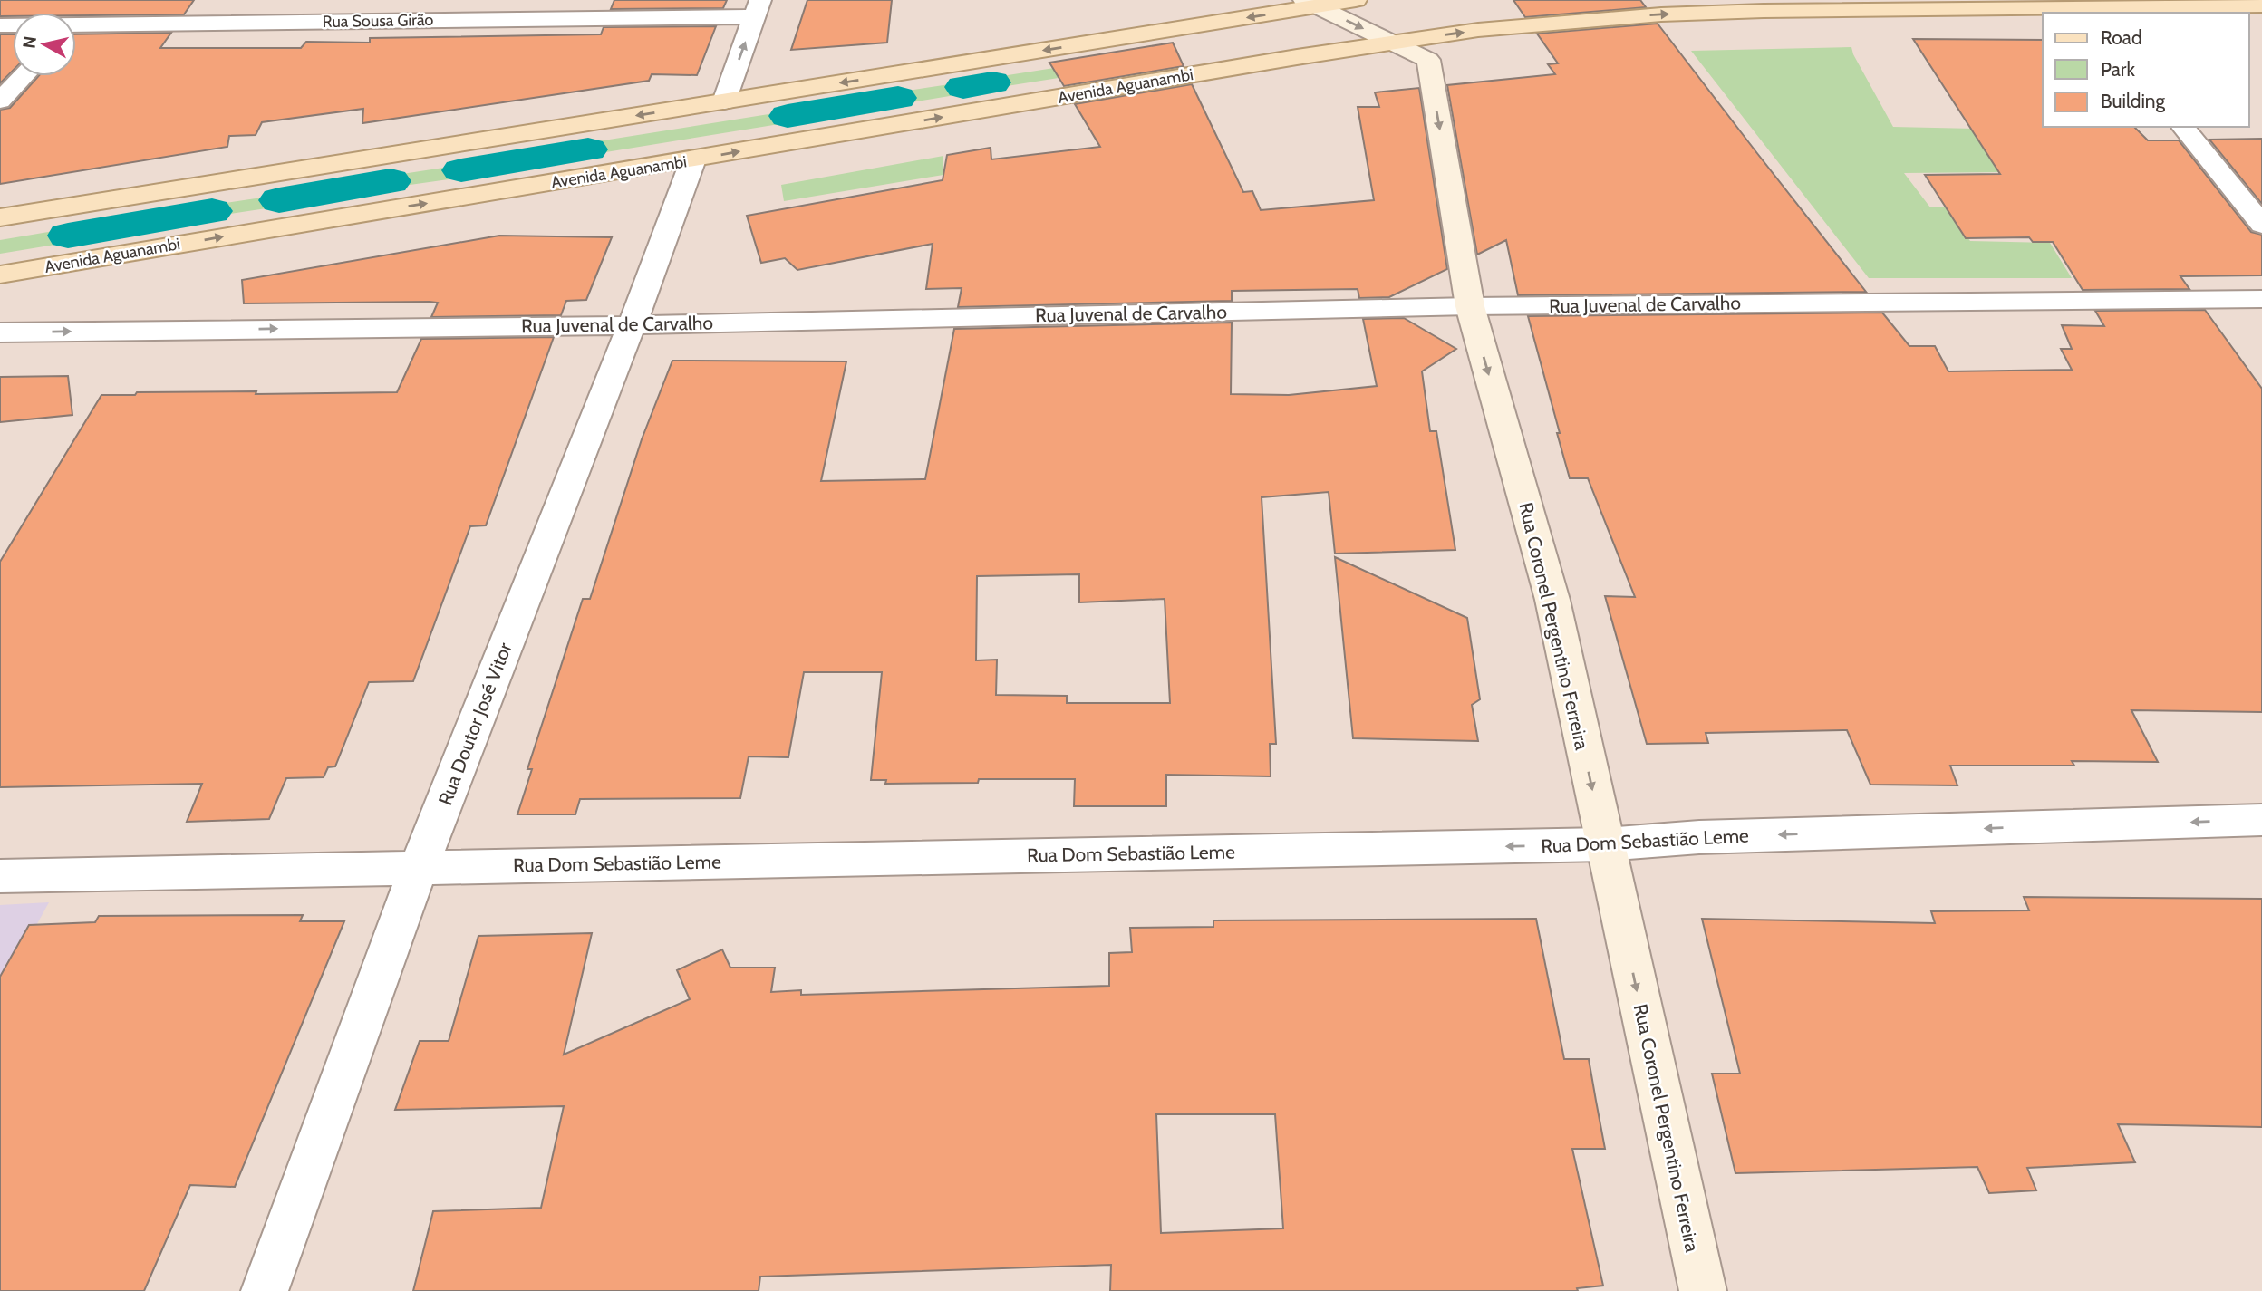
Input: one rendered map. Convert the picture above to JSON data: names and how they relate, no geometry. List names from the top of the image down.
{
  "streets": {
    "main road": ["Avenida Aguanambi"],
    "street": [
      "Rua Sousa Girão",
      "Rua Juvenal de Carvalho",
      "Rua Coronel Pergentino Ferreira",
      "Rua Doutor José Vitor",
      "Rua Dom Sebastião Leme"
    ]
  },
  "crossings": [
    ["Avenida Aguanambi", "Rua Coronel Pergentino Ferreira"],
    ["Avenida Aguanambi", "Rua Doutor José Vitor"],
    ["Rua Juvenal de Carvalho", "Rua Coronel Pergentino Ferreira"],
    ["Rua Juvenal de Carvalho", "Rua Doutor José Vitor"],
    ["Rua Coronel Pergentino Ferreira", "Rua Dom Sebastião Leme"],
    ["Rua Doutor José Vitor", "Rua Dom Sebastião Leme"]
  ],
  "one_way": ["Rua Coronel Pergentino Ferreira", "Rua Dom Sebastião Leme"],
  "legend": ["Road", "Park", "Building"],
  "north": "left"
}
